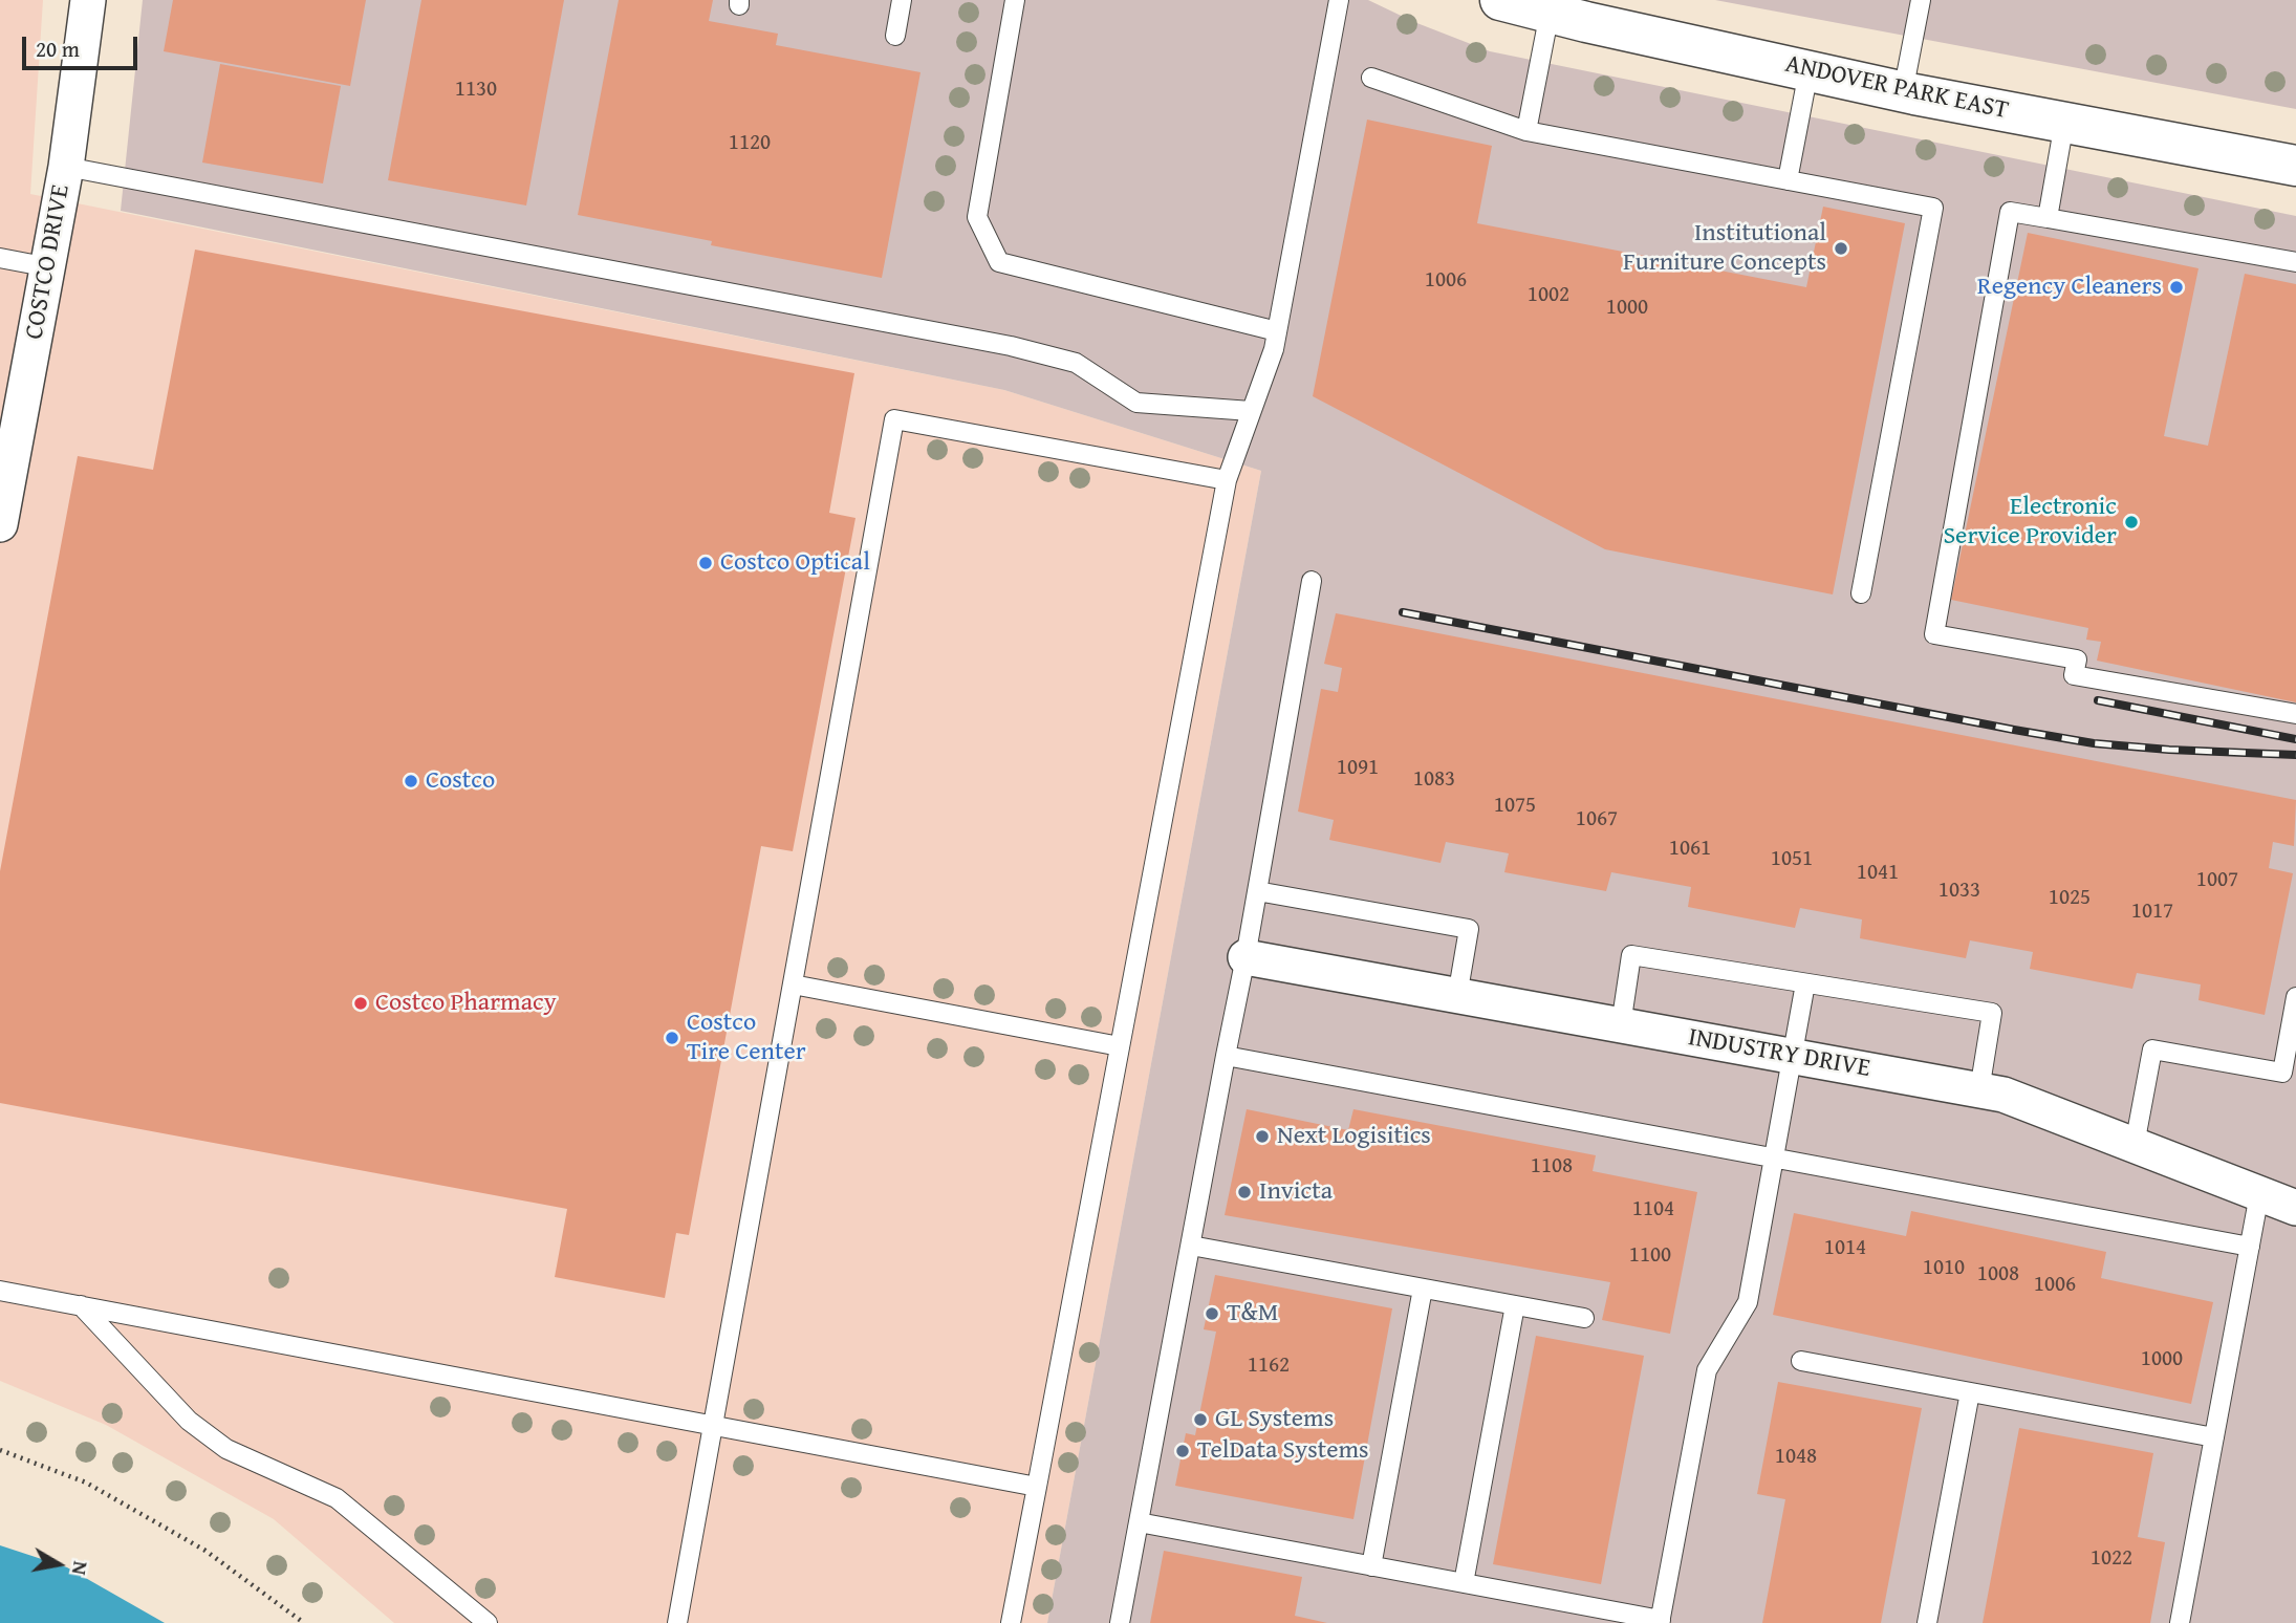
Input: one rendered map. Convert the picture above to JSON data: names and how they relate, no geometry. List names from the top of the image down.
{
  "streets": {
    "street": ["ANDOVER PARK EAST", "COSTCO DRIVE", "INDUSTRY DRIVE"]
  },
  "places": [
    "Institutional Furniture Concepts",
    "Regency Cleaners",
    "Electronic Service Provider",
    "Costco Optical",
    "Costco",
    "Costco Pharmacy",
    "Costco Tire Center",
    "Next Logisitics",
    "Invicta",
    "T&M",
    "GL Systems",
    "TelData Systems"
  ],
  "house_numbers": [
    "1130",
    "1120",
    "1006",
    "1002",
    "1000",
    "1091",
    "1083",
    "1075",
    "1067",
    "1061",
    "1051",
    "1041",
    "1007",
    "1033",
    "1025",
    "1017",
    "1108",
    "1104",
    "1014",
    "1100",
    "1010",
    "1008",
    "1006",
    "1000",
    "1162",
    "1048",
    "1022"
  ],
  "scale_bar": "20 m",
  "north": "right"
}
